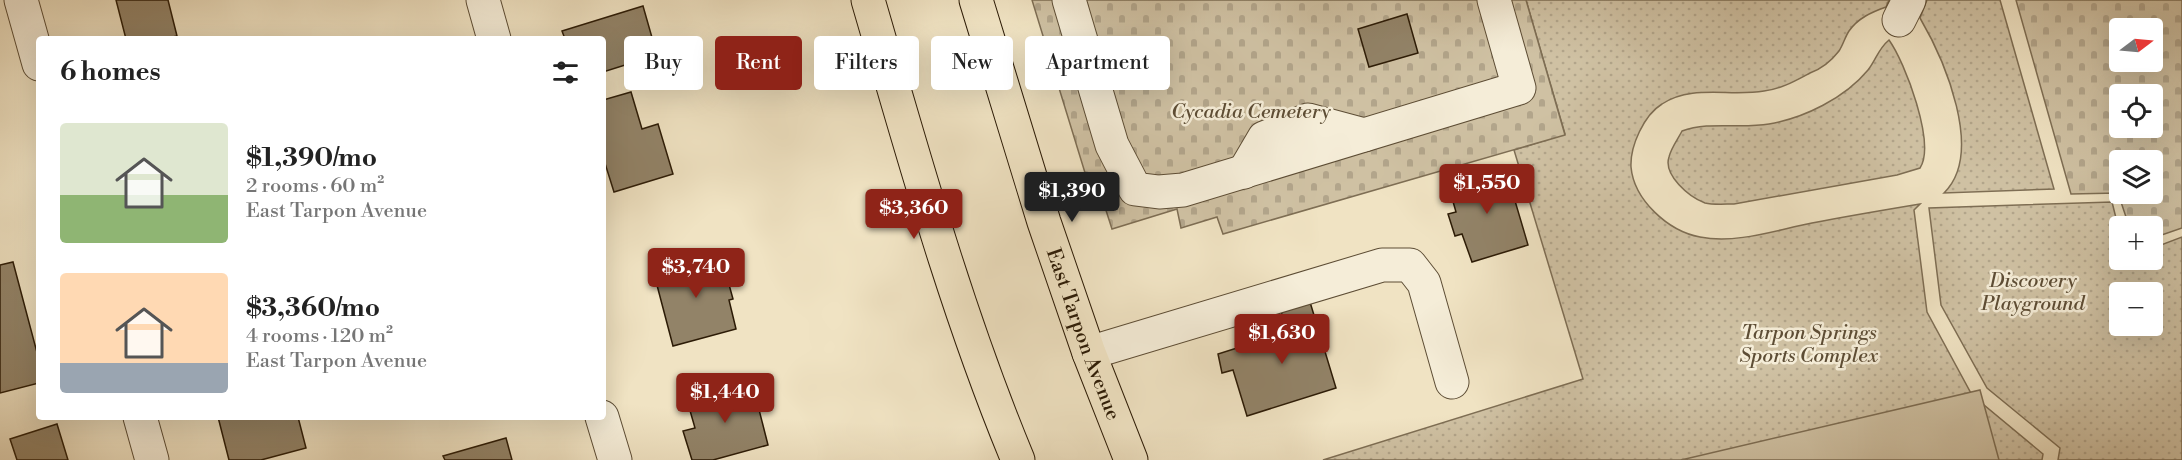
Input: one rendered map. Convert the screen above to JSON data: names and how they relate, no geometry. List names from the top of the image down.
{
  "streets": {
    "main road": ["East Tarpon Avenue"]
  },
  "parks": ["Cycadia Cemetery", "Discovery Playground", "Tarpon Springs Sports Complex"],
  "north": "right",
  "page": {
    "map_buttons": ["+", "−"],
    "chip": [
      "Buy",
      "Rent",
      "Filters",
      "New",
      "Apartment"
    ],
    "heading": "6 homes",
    "list": [
      {
        "name": "$1,390/mo",
        "note": "2 rooms · 60 m² · East Tarpon Avenue"
      },
      {
        "name": "$3,360/mo",
        "note": "4 rooms · 120 m² · East Tarpon Avenue"
      }
    ],
    "price": [
      "$1,550",
      "$1,390",
      "$3,360",
      "$3,740",
      "$1,630",
      "$1,440"
    ]
  }
}
